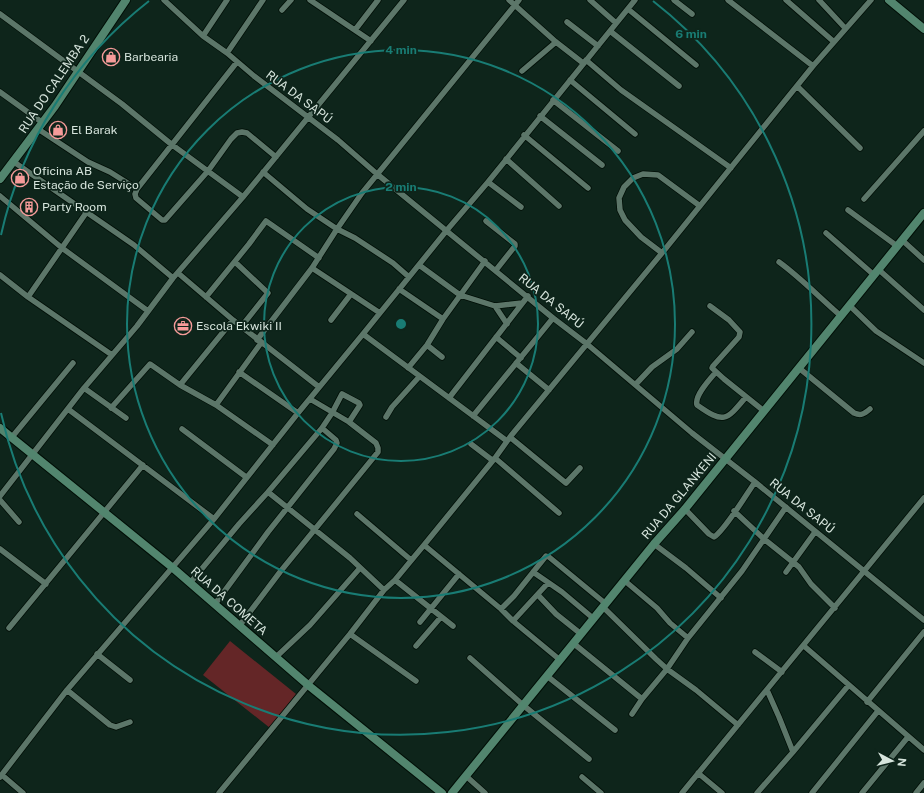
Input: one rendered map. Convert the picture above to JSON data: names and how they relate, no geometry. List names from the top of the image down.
{
  "streets": {
    "street": [
      "RUA DO CALEMBA 2",
      "RUA DA SAPÚ",
      "RUA DA GLANKENI",
      "RUA DA COMETA"
    ]
  },
  "crossings": [
    ["RUA DA SAPÚ", "RUA DA GLANKENI"]
  ],
  "places": {
    "shop": ["Barbearia", "El Barak", "Oficina AB Estação de Serviço"],
    "building": ["Party Room"],
    "office": ["Escola Ekwiki II"]
  },
  "north": "right",
  "rings": ["6 min", "4 min", "2 min"]
}
